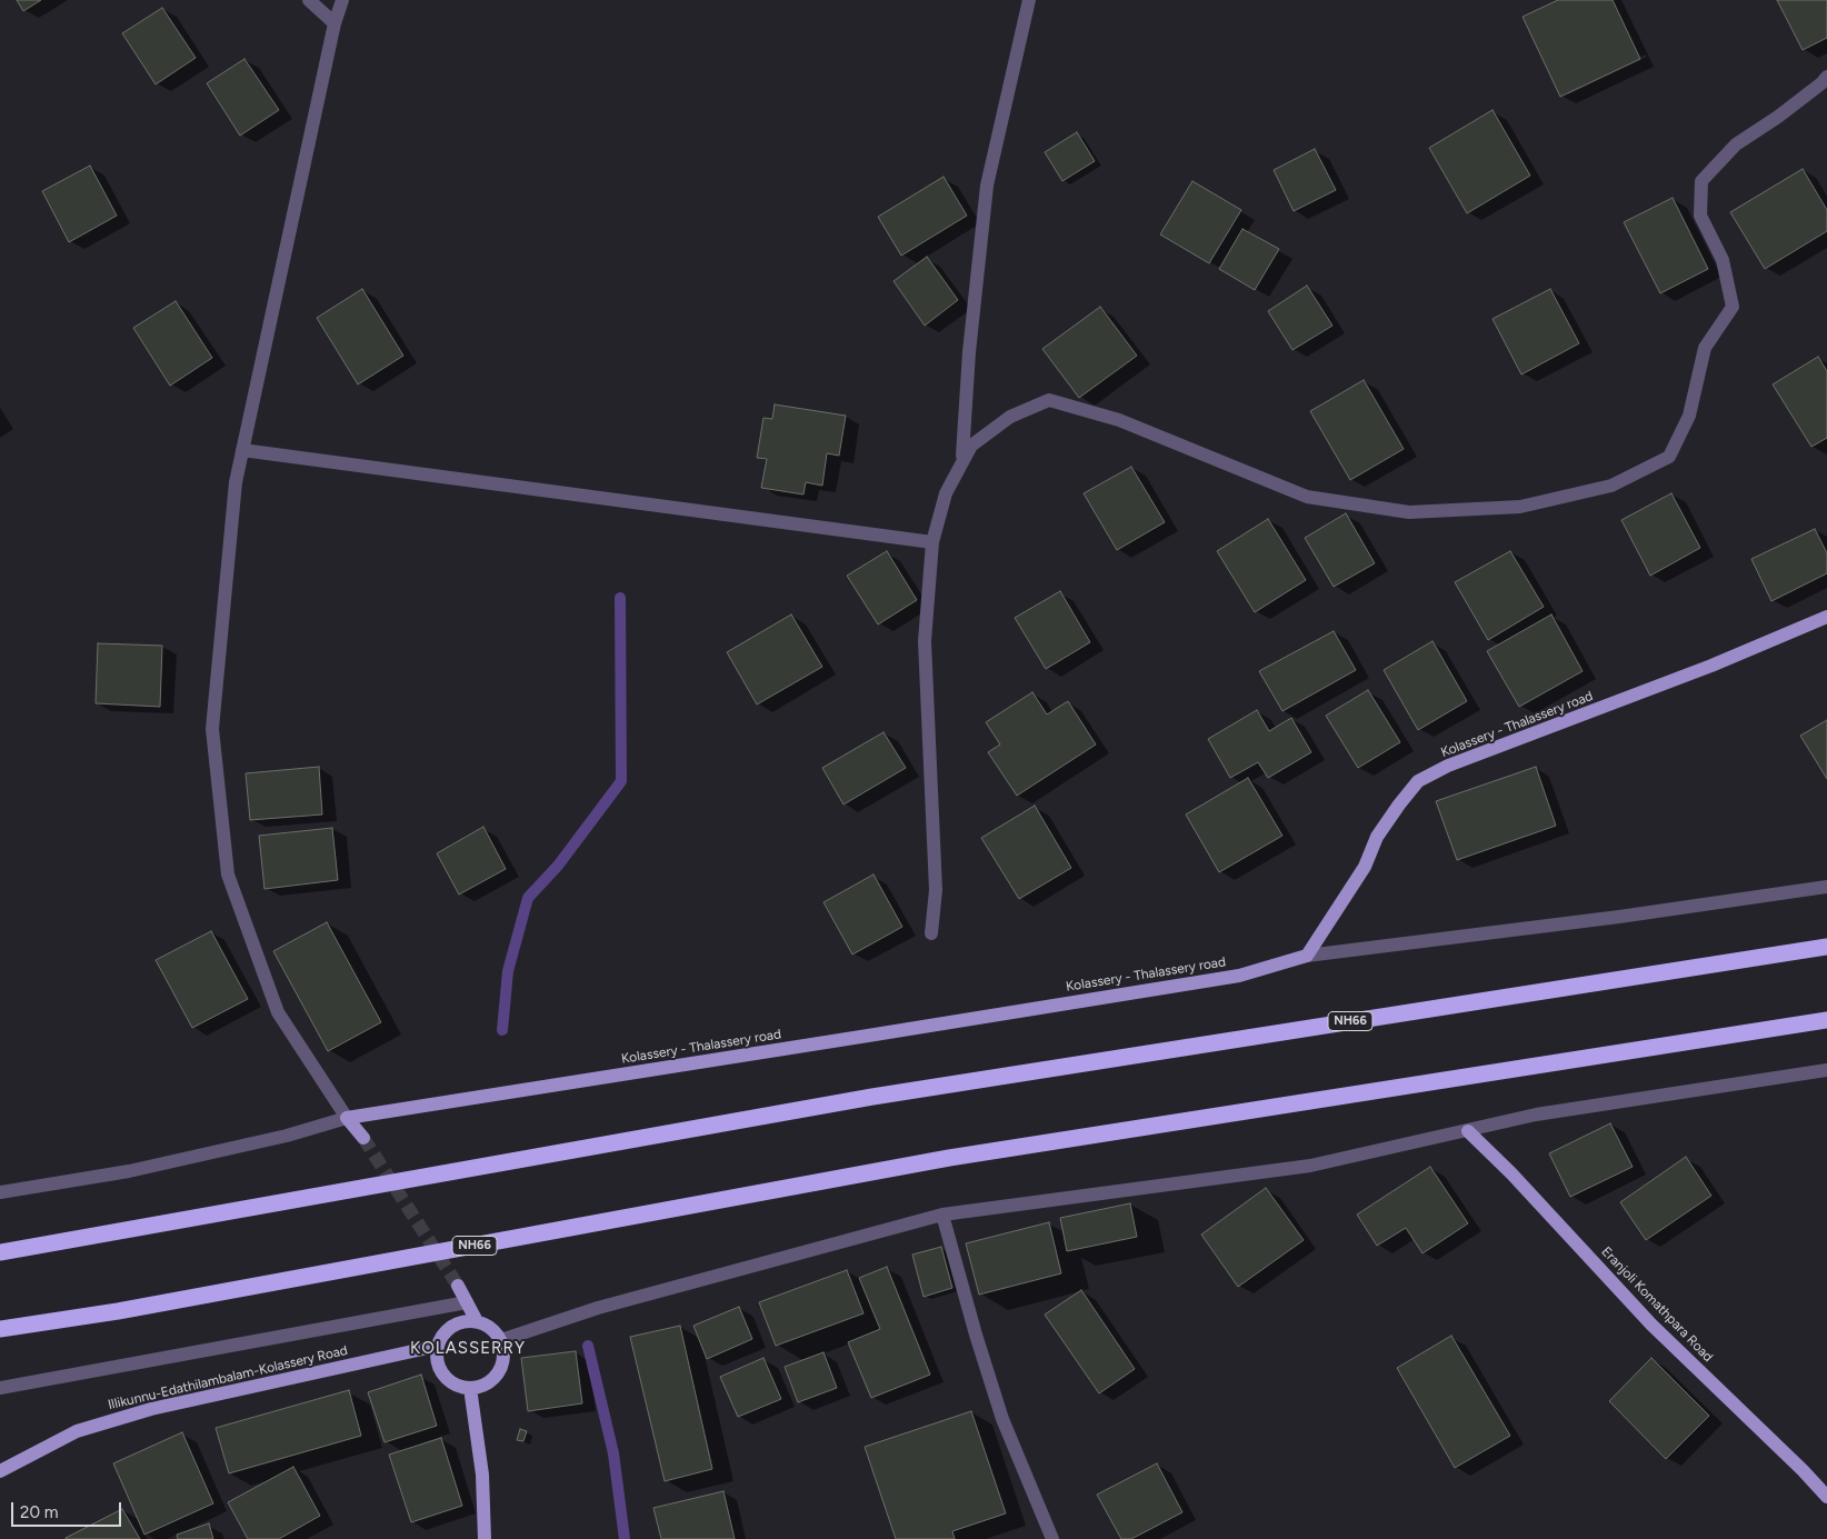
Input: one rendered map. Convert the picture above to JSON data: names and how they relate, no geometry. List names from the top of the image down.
{
  "streets": {
    "highway": ["NH66"],
    "main road": ["Kolassery - Thalassery road", "Eranjoli Komathpara Road", "Illikunnu-Edathilambalam-Kolassery Road"]
  },
  "districts": ["KOLASSERRY"],
  "scale_bar": "20 m"
}
